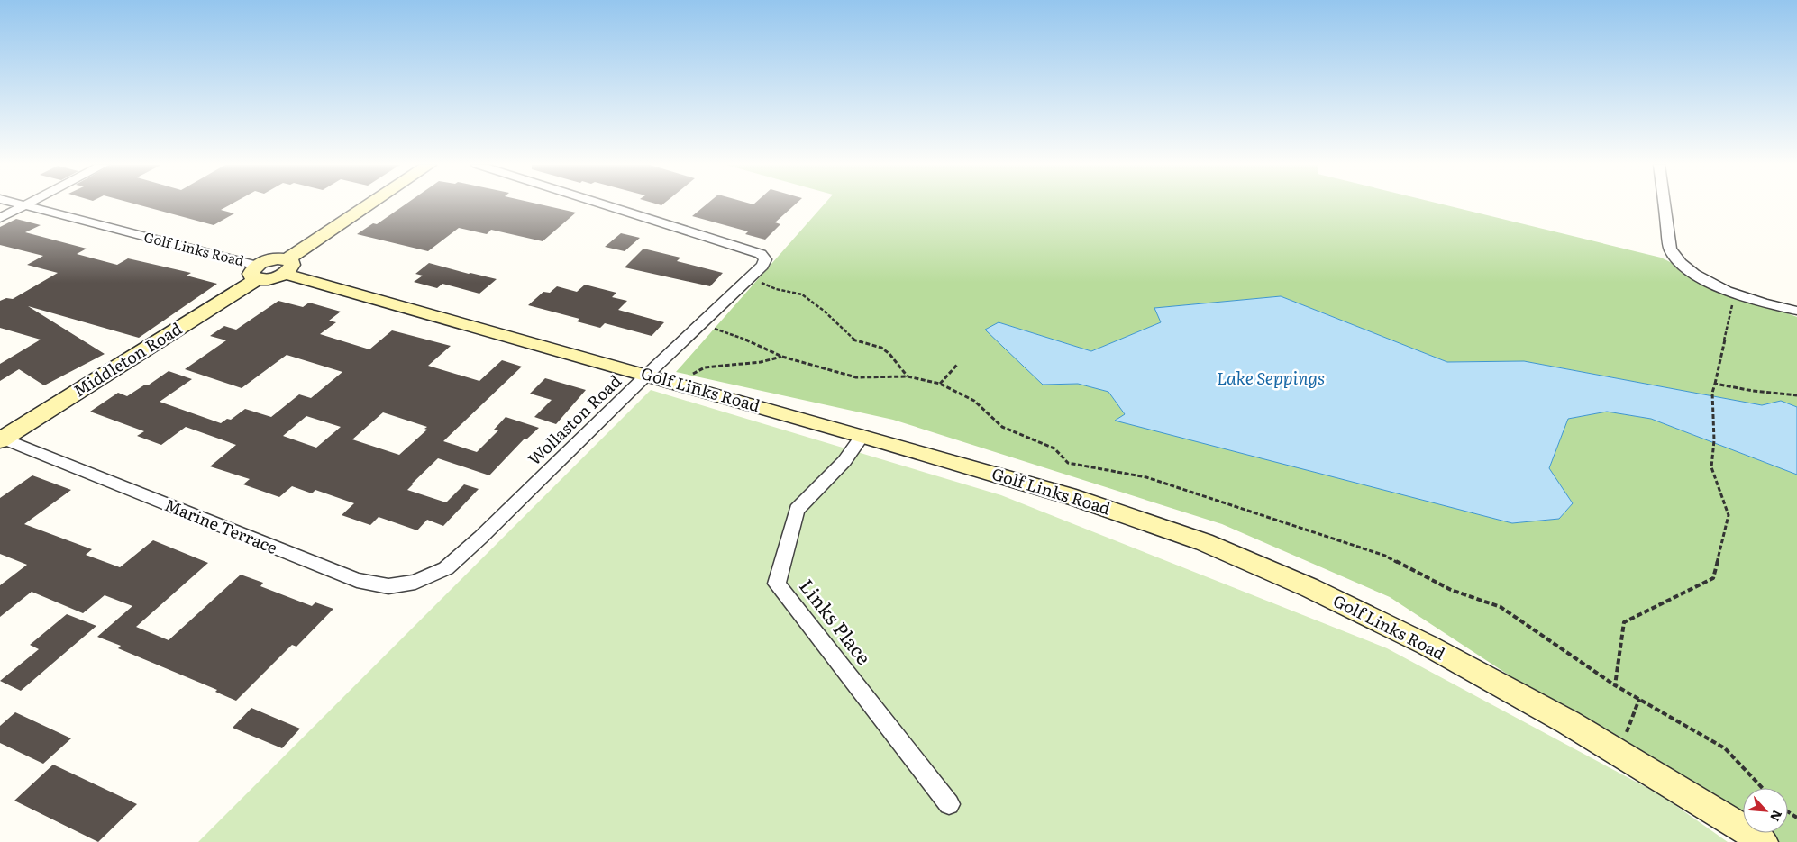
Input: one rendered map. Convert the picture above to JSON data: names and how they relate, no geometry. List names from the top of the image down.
{
  "streets": {
    "main road": ["Golf Links Road", "Middleton Road"],
    "street": ["Wollaston Road", "Marine Terrace", "Links Place"]
  },
  "crossings": [
    ["Golf Links Road", "Middleton Road"],
    ["Golf Links Road", "Wollaston Road"],
    ["Golf Links Road", "Links Place"],
    ["Middleton Road", "Marine Terrace"],
    ["Wollaston Road", "Marine Terrace"]
  ],
  "water": ["Lake Seppings"],
  "north": "bottom right"
}
